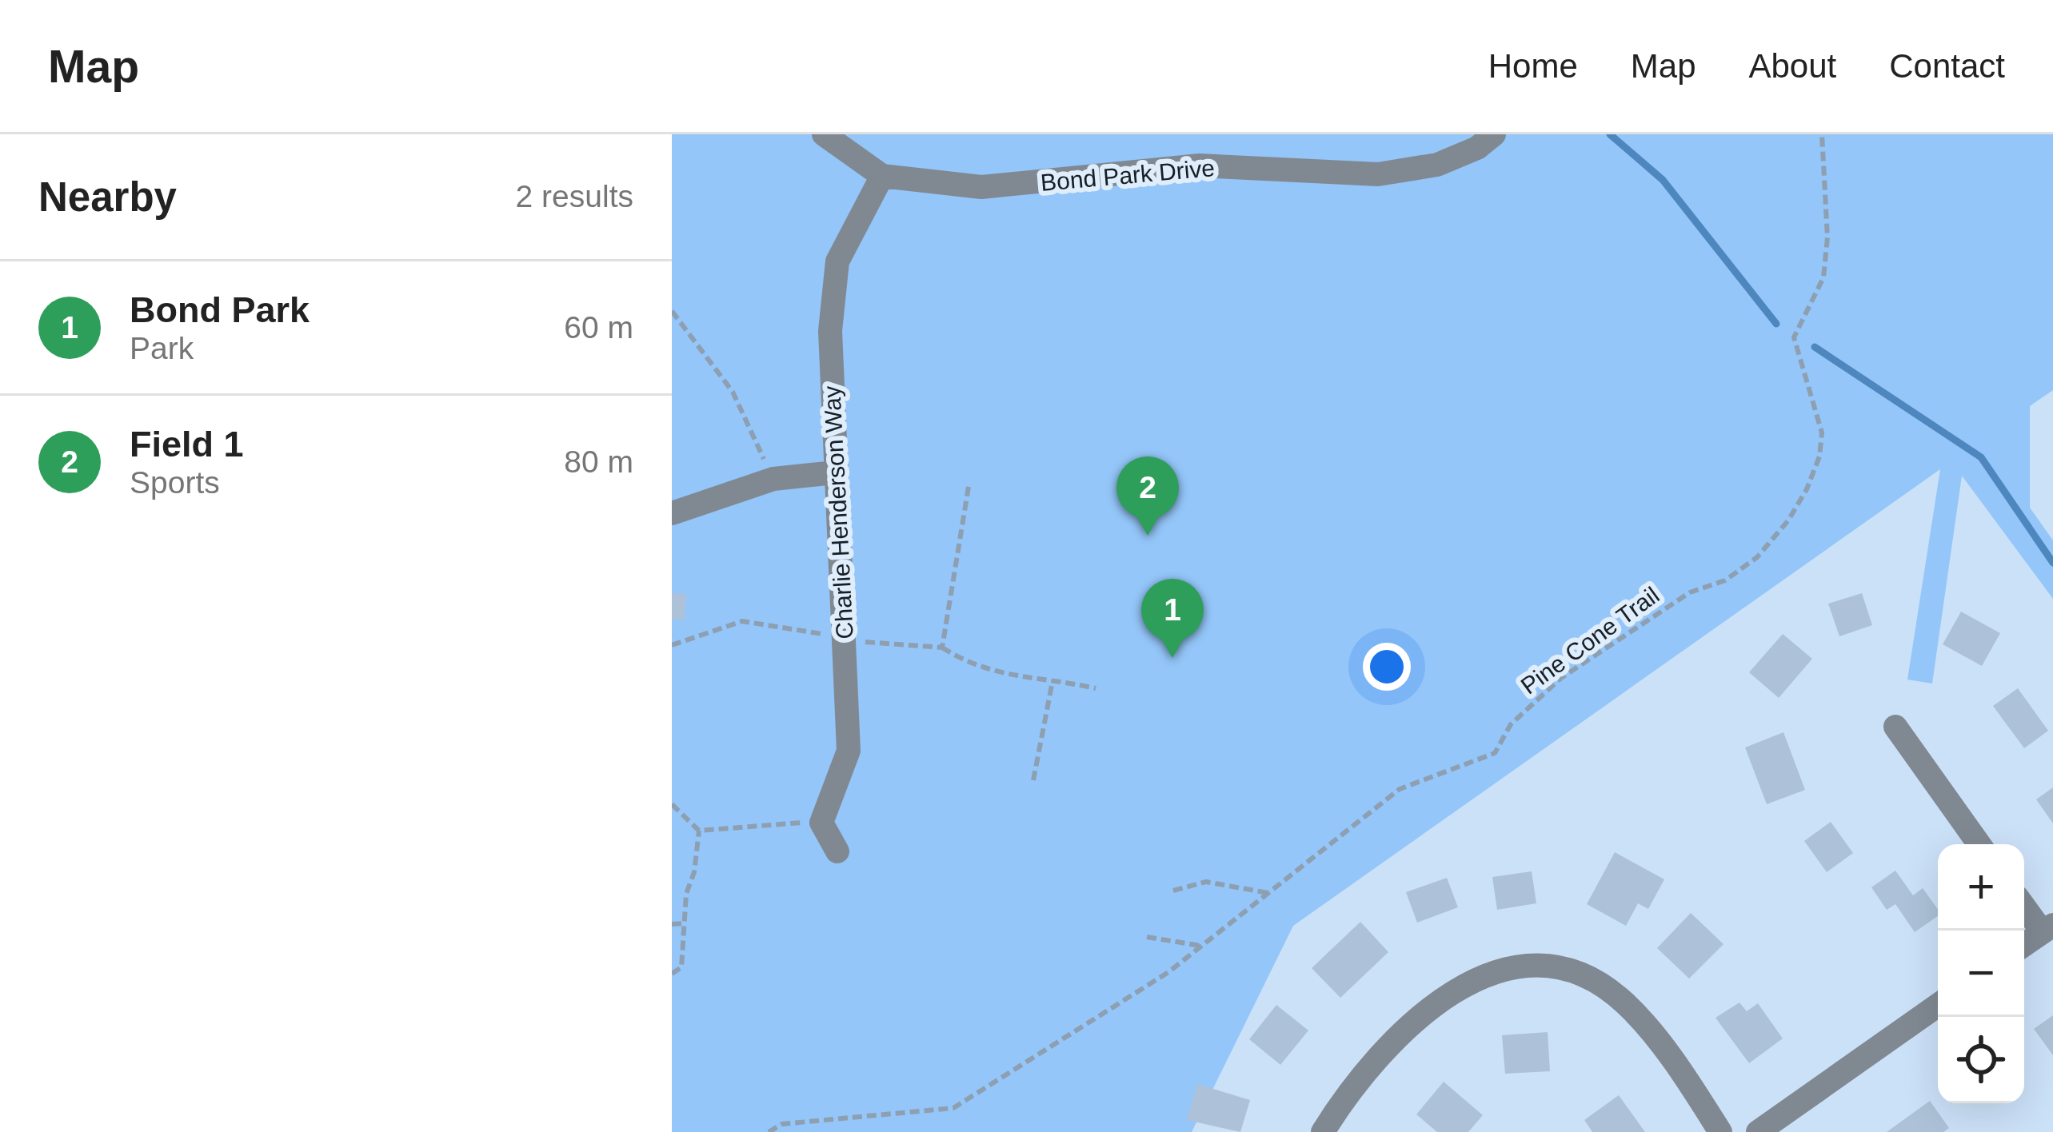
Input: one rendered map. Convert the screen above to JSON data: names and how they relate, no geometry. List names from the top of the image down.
{
  "streets": {
    "street": ["Bond Park Drive", "Charlie Henderson Way"],
    "path": ["Pine Cone Trail"]
  },
  "crossings": [
    ["Bond Park Drive", "Charlie Henderson Way"]
  ],
  "page": {
    "header": "Map",
    "nav": [
      "Home",
      "Map",
      "About",
      "Contact"
    ],
    "heading": ["Nearby", "2 results"],
    "list": [
      {
        "mark": "1",
        "name": "Bond Park",
        "note": "Park",
        "value": "60 m"
      },
      {
        "mark": "2",
        "name": "Field 1",
        "note": "Sports",
        "value": "80 m"
      }
    ],
    "pins": ["2", "1"],
    "map_buttons": ["+", "−"]
  }
}
